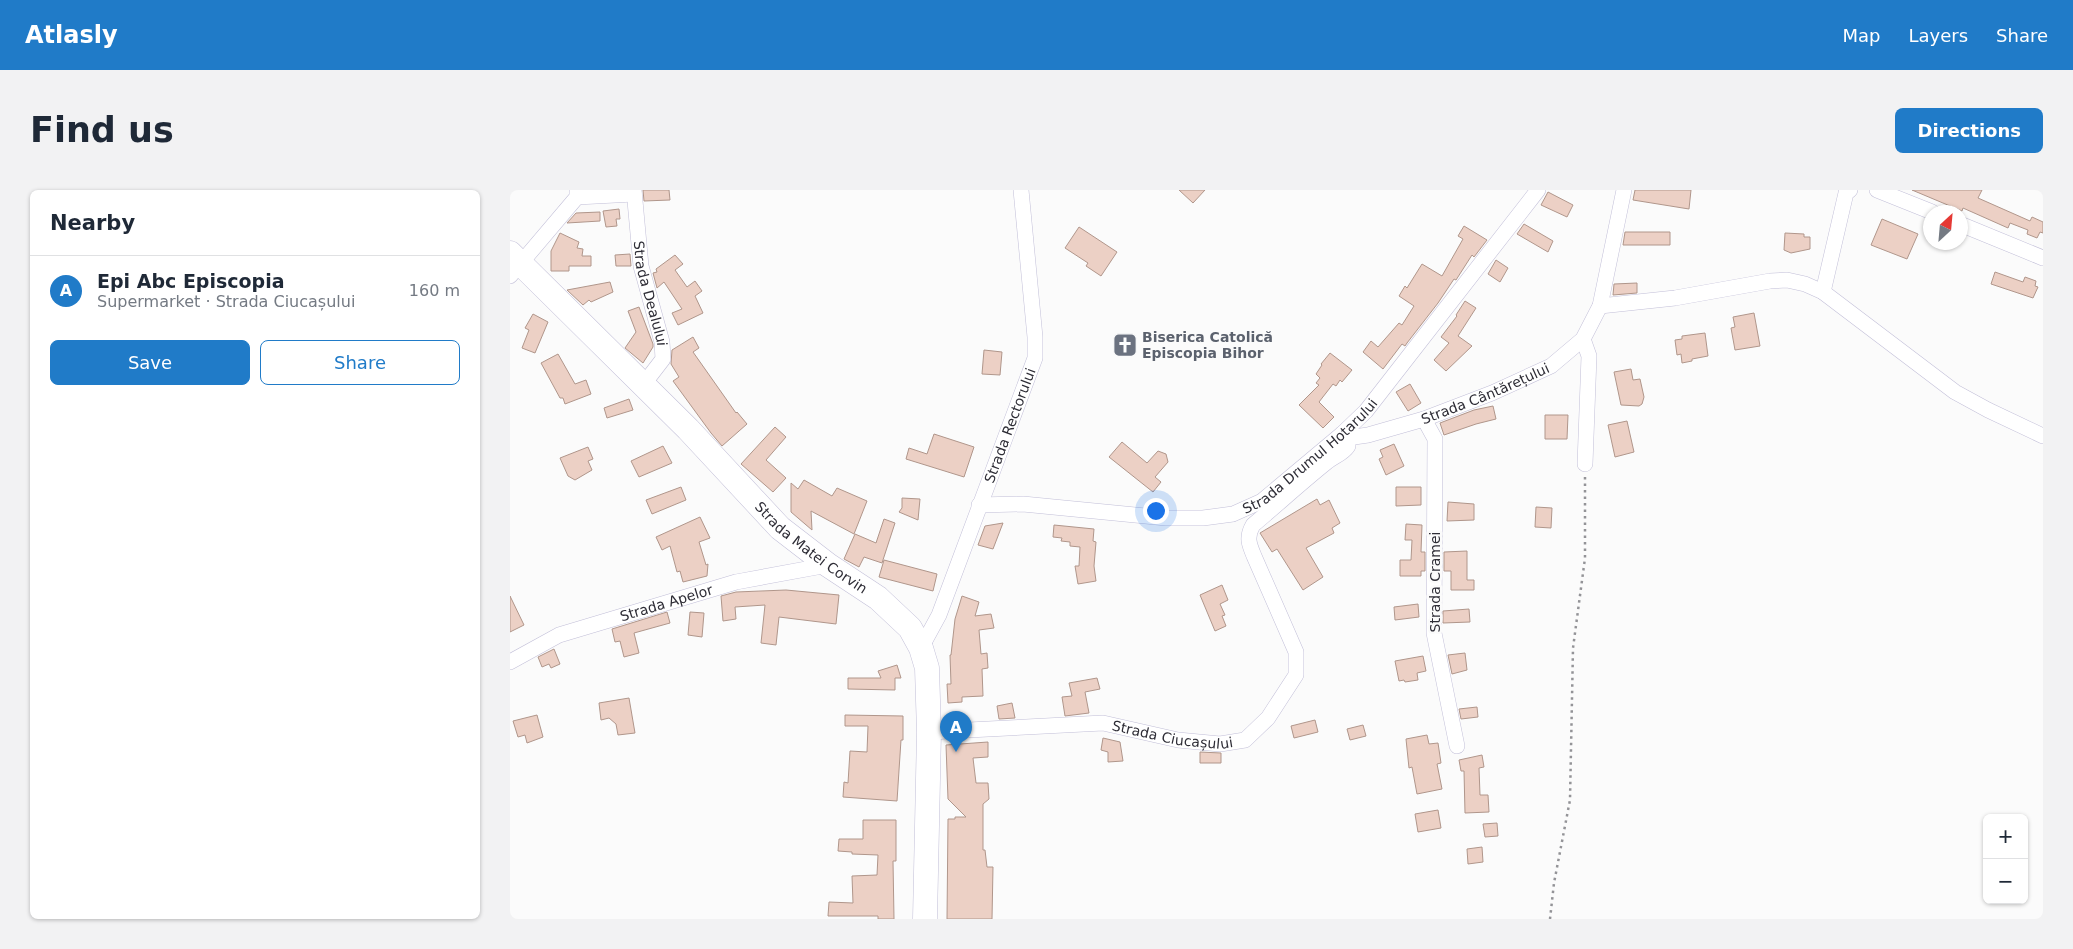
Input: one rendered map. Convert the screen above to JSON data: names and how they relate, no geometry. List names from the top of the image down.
{
  "streets": {
    "main road": ["Strada Matei Corvin"],
    "street": [
      "Strada Dealului",
      "Strada Cântărețului",
      "Strada Rectorului",
      "Strada Drumul Hotarului",
      "Strada Cramei",
      "Strada Apelor",
      "Strada Ciucașului"
    ]
  },
  "crossings": [
    ["Strada Dealului", "Strada Matei Corvin"],
    ["Strada Cântărețului", "Strada Drumul Hotarului"],
    ["Strada Cântărețului", "Strada Cramei"],
    ["Strada Cântărețului", "Strada Ciucașului"],
    ["Strada Rectorului", "Strada Drumul Hotarului"],
    ["Strada Rectorului", "Strada Matei Corvin"],
    ["Strada Drumul Hotarului", "Strada Ciucașului"],
    ["Strada Matei Corvin", "Strada Apelor"],
    ["Strada Matei Corvin", "Strada Ciucașului"]
  ],
  "places": {
    "church": ["Biserica Catolică Episcopia Bihor"]
  },
  "north": "top right",
  "page": {
    "header": "Atlasly",
    "nav": ["Map", "Layers", "Share"],
    "buttons": [
      "Directions",
      ["Save", "Share"]
    ],
    "title": "Find us",
    "heading": "Nearby",
    "list": [
      {
        "mark": "A",
        "name": "Epi Abc Episcopia",
        "note": "Supermarket · Strada Ciucașului",
        "value": "160 m"
      }
    ],
    "pins": "A",
    "map_buttons": ["+", "−"]
  }
}
